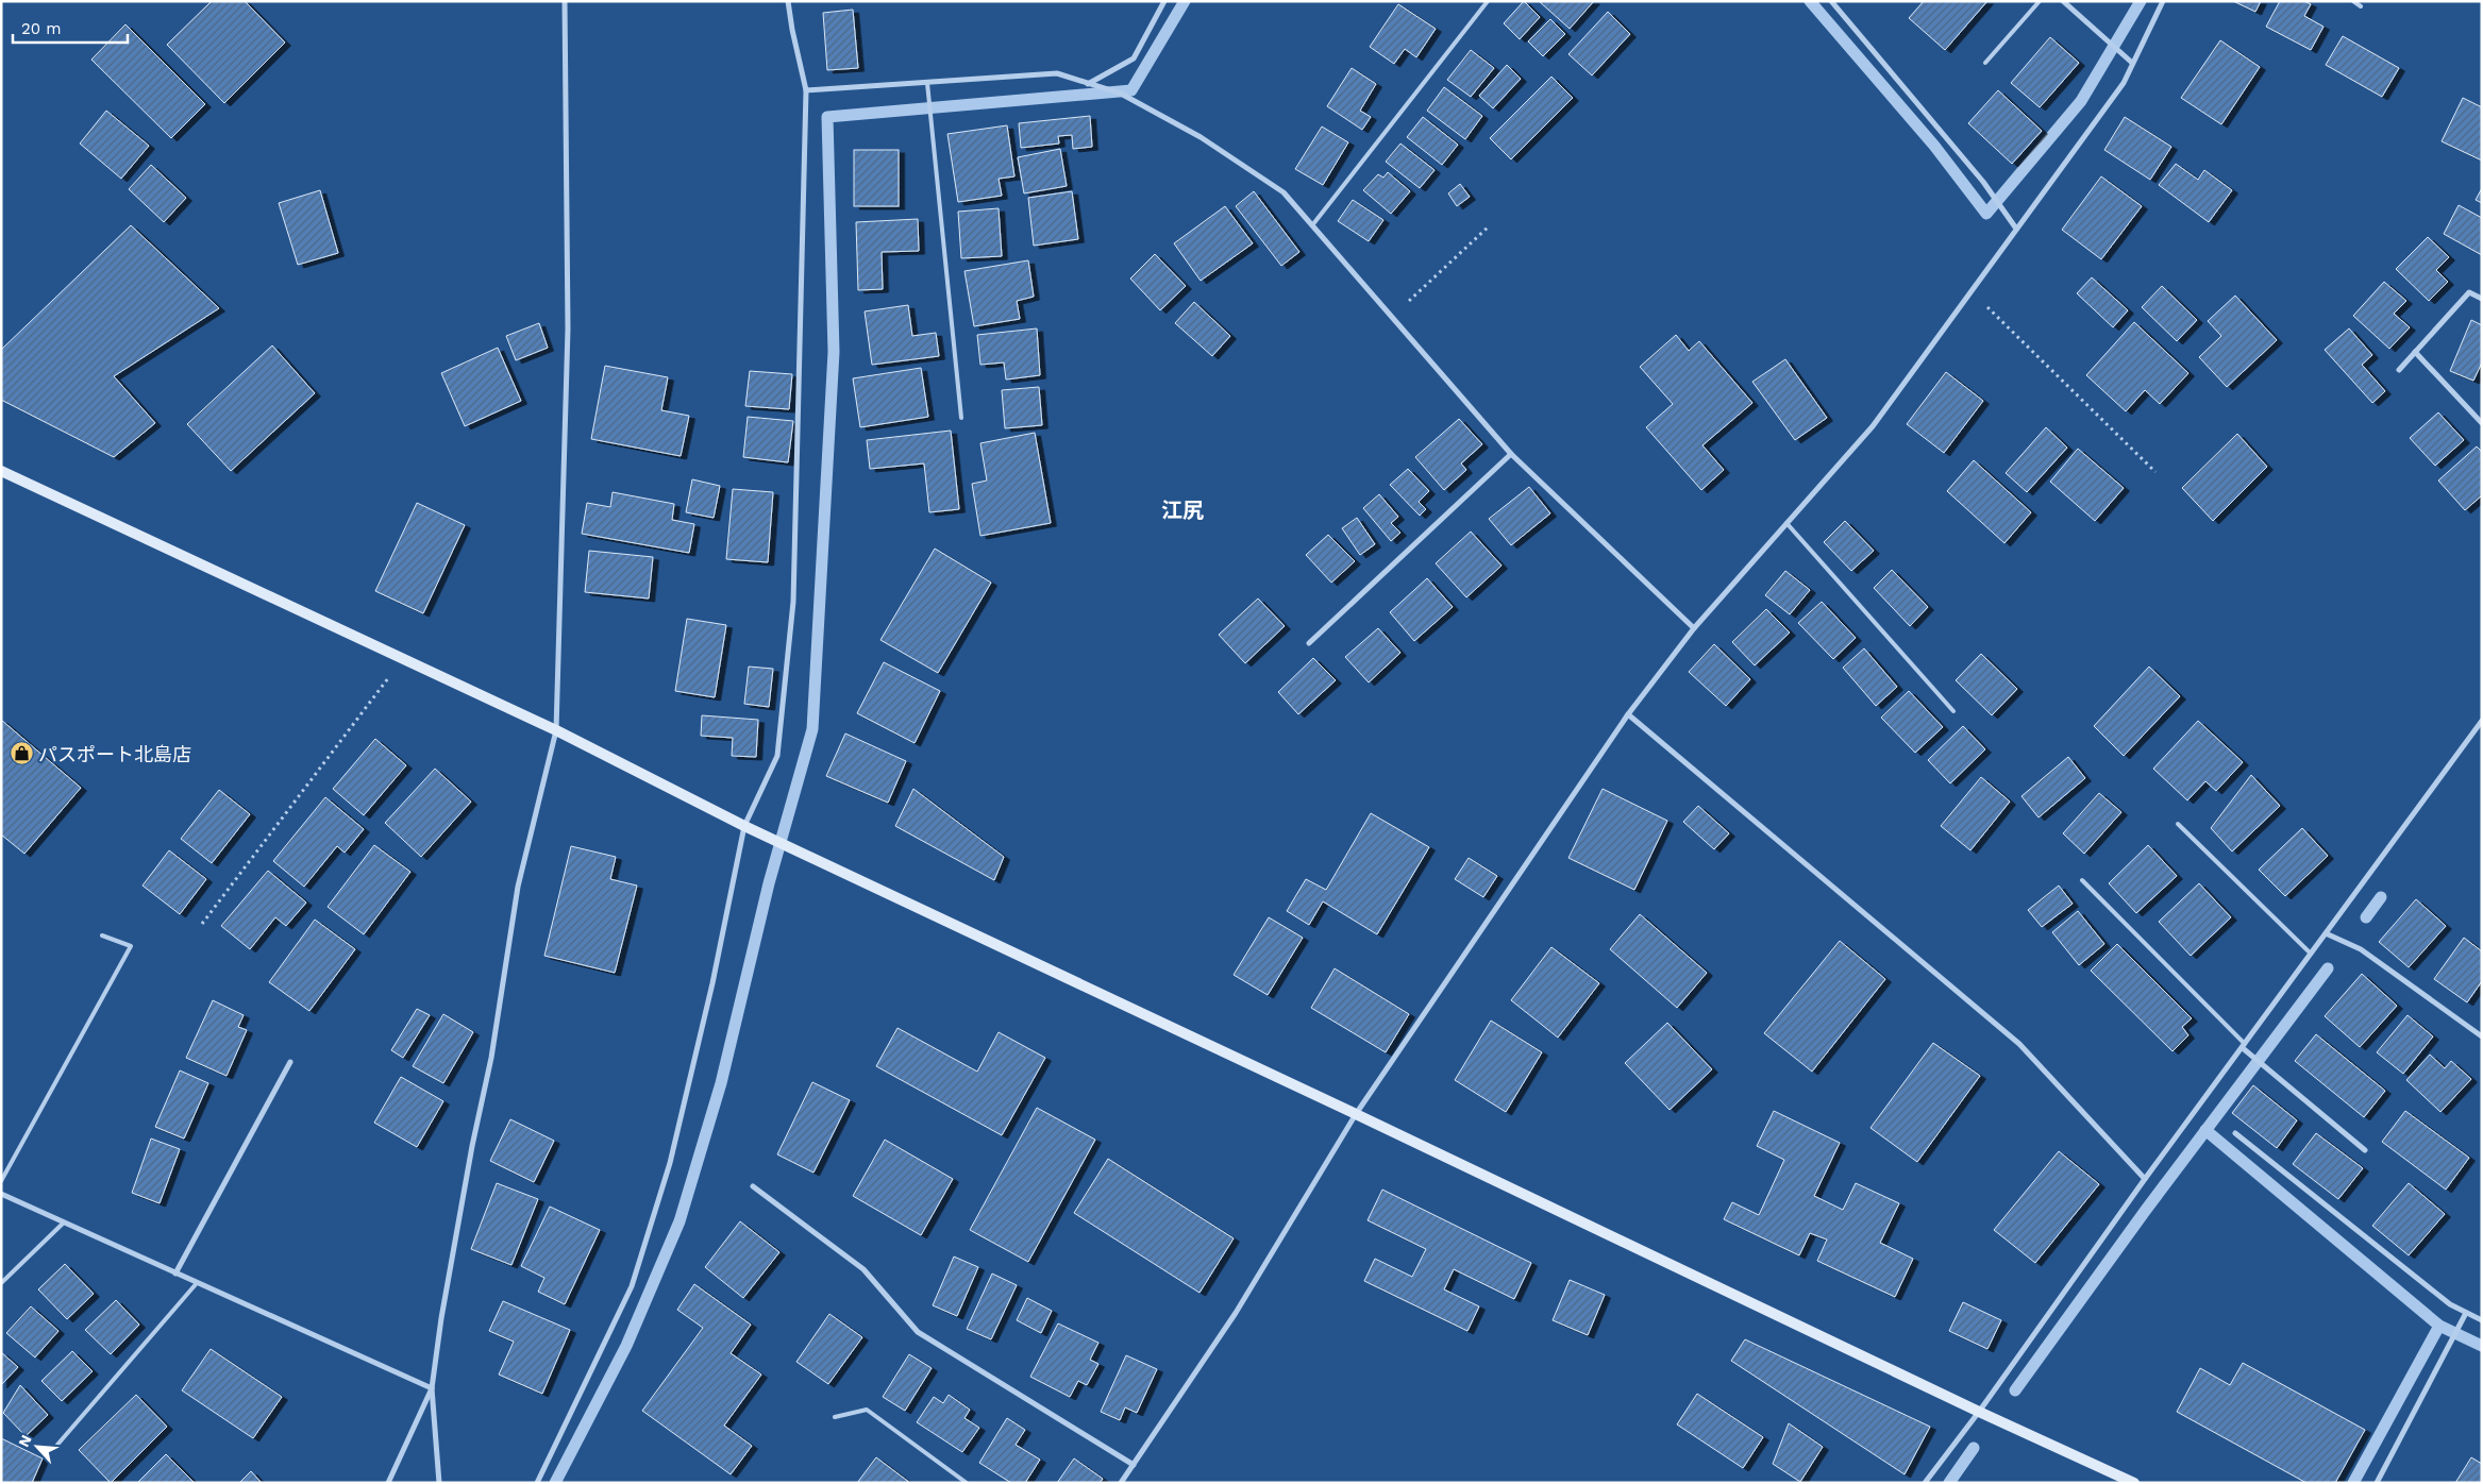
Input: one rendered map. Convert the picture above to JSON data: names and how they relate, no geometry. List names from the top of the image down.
{
  "districts": ["江尻"],
  "places": {
    "shop": ["パスポート北島店"]
  },
  "scale_bar": "20 m",
  "north": "top left"
}
